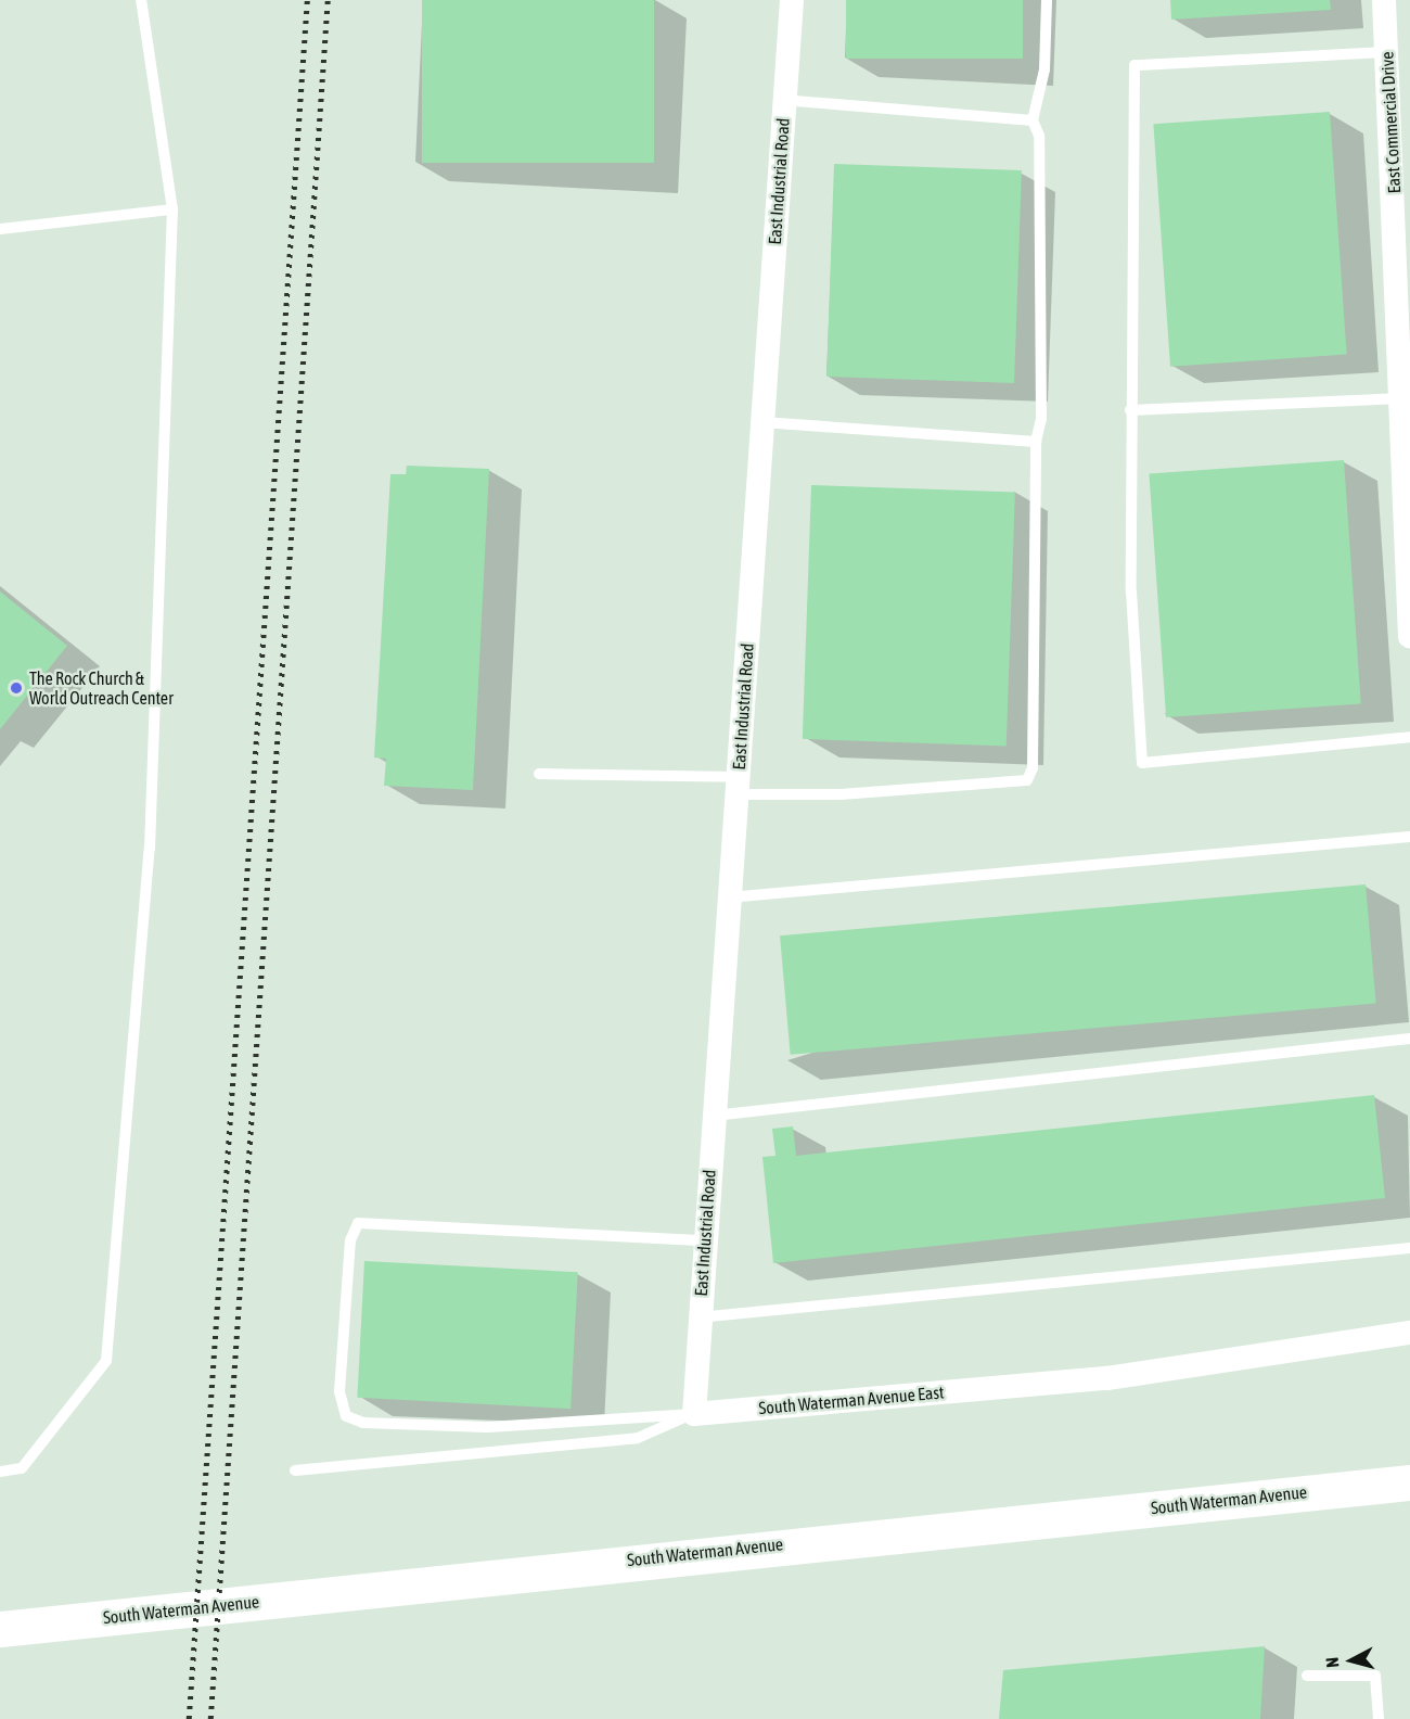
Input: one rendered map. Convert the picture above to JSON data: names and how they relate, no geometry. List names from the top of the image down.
{
  "streets": {
    "main road": ["South Waterman Avenue"],
    "street": ["East Commercial Drive", "East Industrial Road", "South Waterman Avenue East"]
  },
  "crossings": [
    ["East Industrial Road", "South Waterman Avenue East"]
  ],
  "places": ["The Rock Church & World Outreach Center"],
  "north": "left"
}
